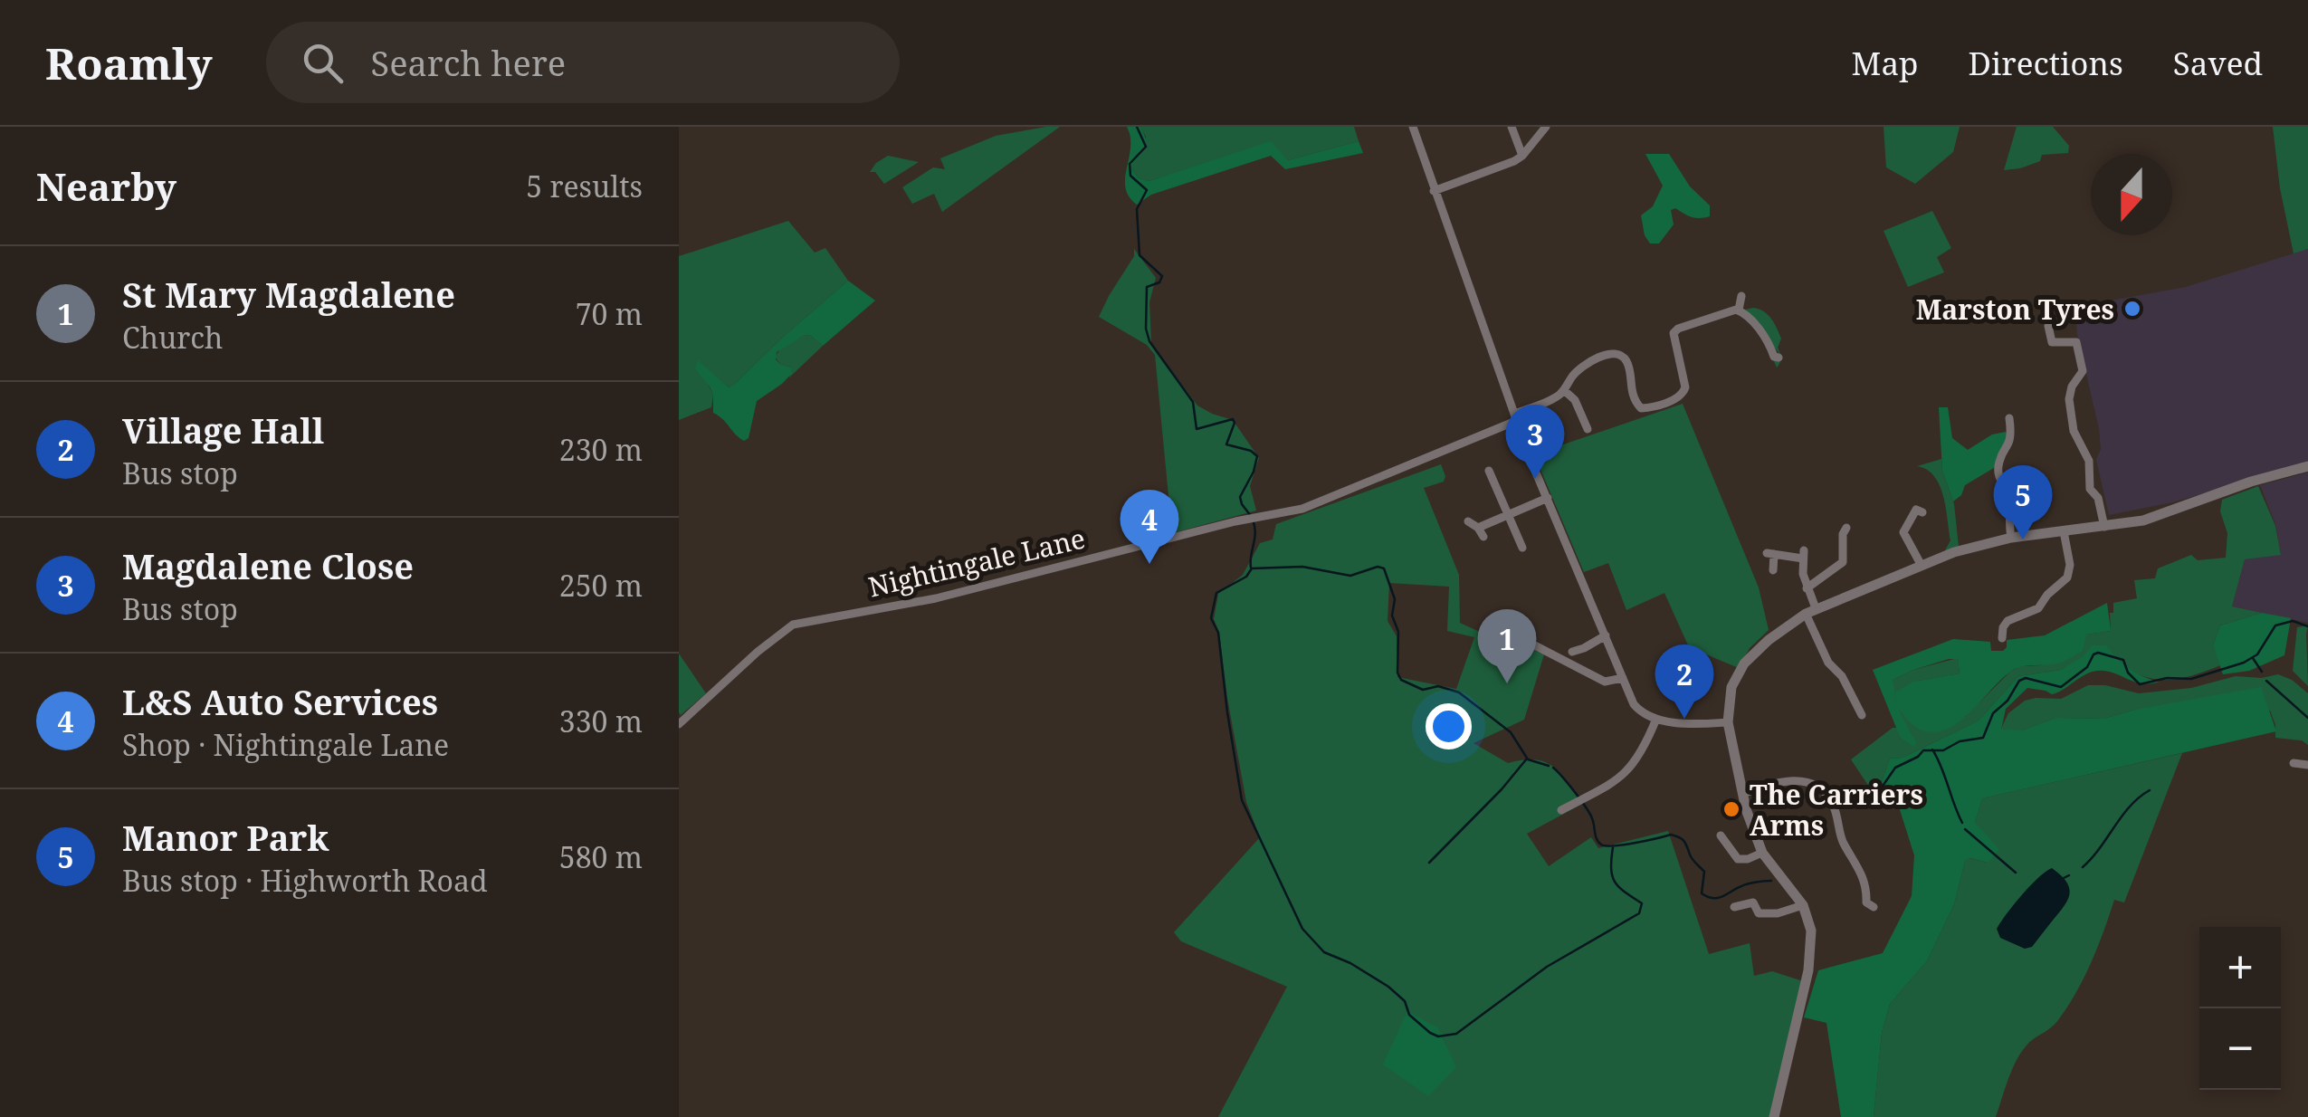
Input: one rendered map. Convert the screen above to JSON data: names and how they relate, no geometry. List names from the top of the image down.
{
  "streets": {
    "street": ["Nightingale Lane"]
  },
  "places": ["Marston Tyres", "The Carriers Arms"],
  "north": "bottom",
  "page": {
    "header": "Roamly",
    "search": "Search here",
    "nav": ["Map", "Directions", "Saved"],
    "heading": ["Nearby", "5 results"],
    "list": [
      {
        "mark": "1",
        "name": "St Mary Magdalene",
        "note": "Church",
        "value": "70 m"
      },
      {
        "mark": "2",
        "name": "Village Hall",
        "note": "Bus stop",
        "value": "230 m"
      },
      {
        "mark": "3",
        "name": "Magdalene Close",
        "note": "Bus stop",
        "value": "250 m"
      },
      {
        "mark": "4",
        "name": "L&S Auto Services",
        "note": "Shop · Nightingale Lane",
        "value": "330 m"
      },
      {
        "mark": "5",
        "name": "Manor Park",
        "note": "Bus stop · Highworth Road",
        "value": "580 m"
      }
    ],
    "pins": [
      "3",
      "5",
      "4",
      "1",
      "2"
    ],
    "map_buttons": ["+", "−"]
  }
}
